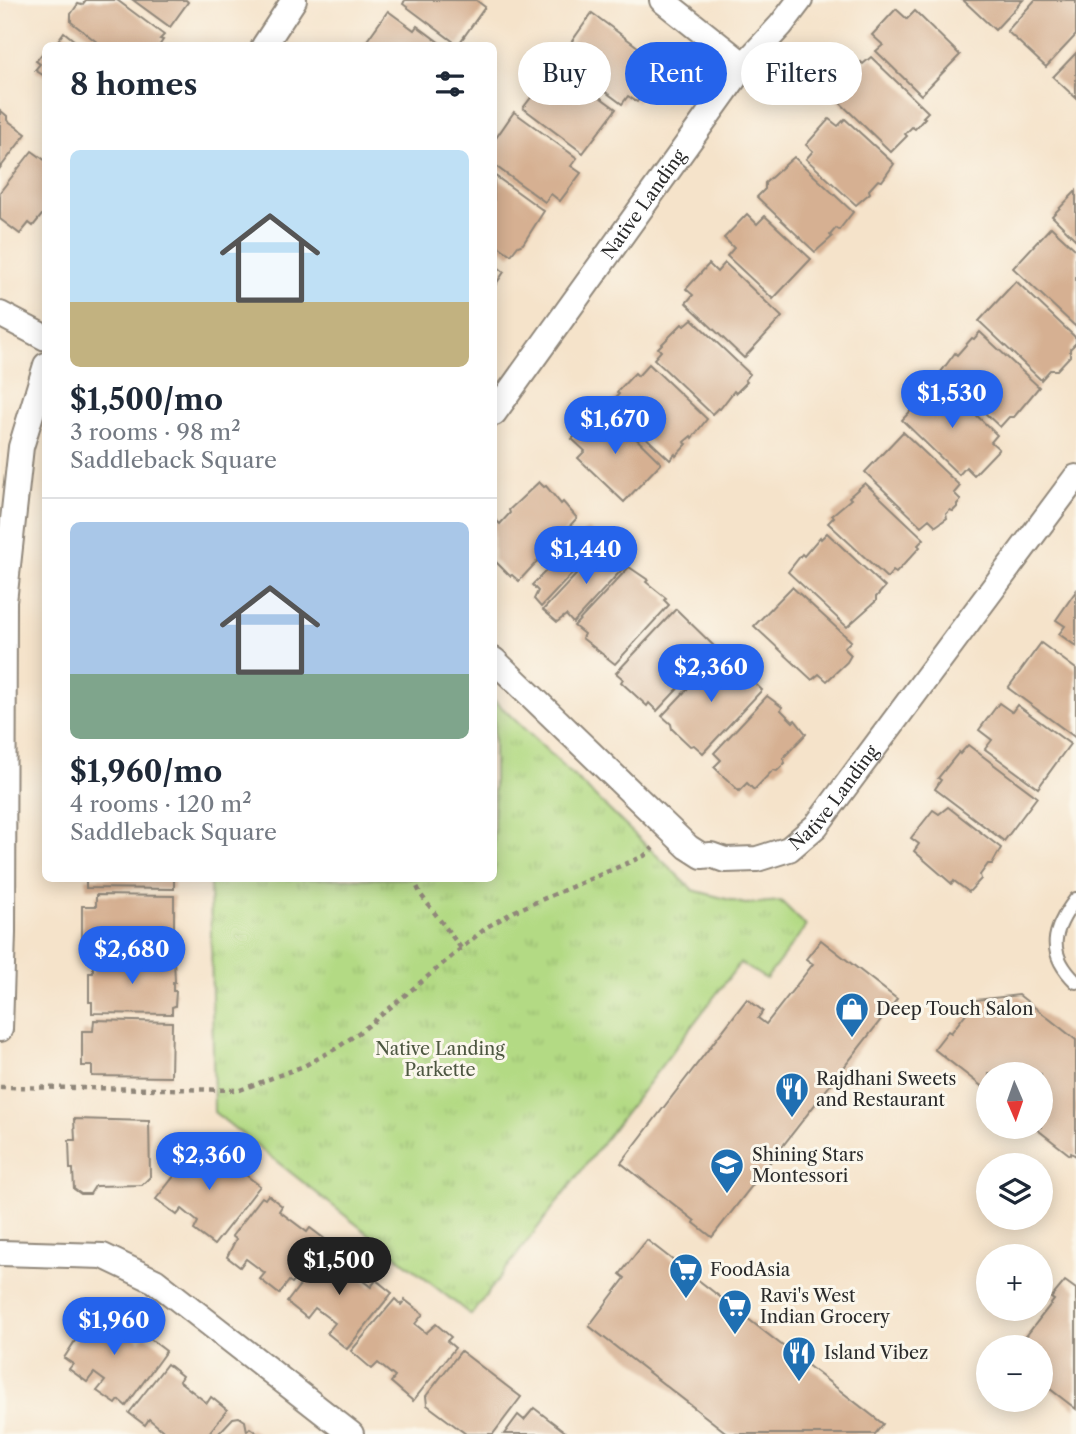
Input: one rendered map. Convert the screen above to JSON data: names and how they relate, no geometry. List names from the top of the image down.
{
  "streets": {
    "street": ["Native Landing"]
  },
  "parks": ["Native Landing Parkette"],
  "places": {
    "shop": ["Deep Touch Salon"],
    "restaurant": ["Rajdhani Sweets and Restaurant", "Island Vibez"],
    "school or university": ["Shining Stars Montessori"],
    "supermarket": ["FoodAsia", "Ravi's West Indian Grocery"]
  },
  "north": "bottom",
  "page": {
    "chip": ["Buy", "Rent", "Filters"],
    "heading": "8 homes",
    "list": [
      {
        "name": "$1,500/mo",
        "note": "3 rooms · 98 m² · Saddleback Square"
      },
      {
        "name": "$1,960/mo",
        "note": "4 rooms · 120 m² · Saddleback Square"
      }
    ],
    "price": [
      "$1,530",
      "$1,670",
      "$1,440",
      "$2,360",
      "$2,680",
      "$2,360",
      "$1,500",
      "$1,960"
    ],
    "map_buttons": ["+", "−"]
  }
}
